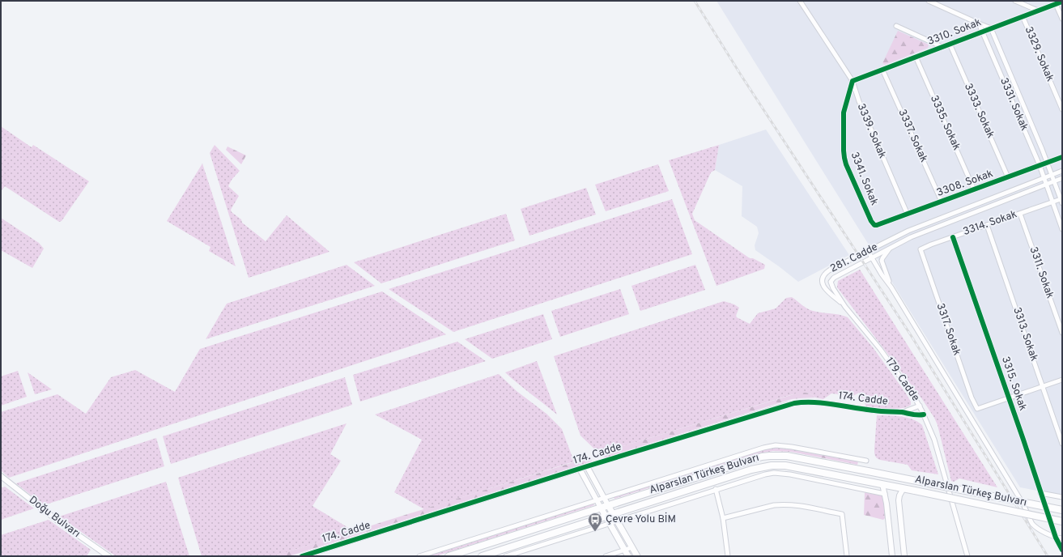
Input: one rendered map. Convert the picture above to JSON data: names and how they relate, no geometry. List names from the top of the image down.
{
  "streets": {
    "highway": ["Alparslan Türkeş Bulvarı"],
    "street": [
      "3310. Sokak",
      "3329. Sokak",
      "3331. Sokak",
      "3333. Sokak",
      "3335. Sokak",
      "3339. Sokak",
      "3337. Sokak",
      "3341. Sokak",
      "3308. Sokak",
      "3314. Sokak",
      "281. Cadde",
      "3311. Sokak",
      "3317. Sokak",
      "3313. Sokak",
      "179. Cadde",
      "3315. Sokak",
      "174. Cadde",
      "Doğu Bulvarı"
    ]
  },
  "crossings": [
    ["3310. Sokak", "3329. Sokak"],
    ["3310. Sokak", "3331. Sokak"],
    ["3310. Sokak", "3333. Sokak"],
    ["3310. Sokak", "3335. Sokak"],
    ["3310. Sokak", "3339. Sokak"],
    ["3310. Sokak", "3337. Sokak"],
    ["3310. Sokak", "3341. Sokak"],
    ["3331. Sokak", "3308. Sokak"],
    ["3331. Sokak", "3314. Sokak"],
    ["3331. Sokak", "281. Cadde"],
    ["3333. Sokak", "3308. Sokak"],
    ["3335. Sokak", "3308. Sokak"],
    ["3339. Sokak", "3341. Sokak"],
    ["3339. Sokak", "3308. Sokak"],
    ["3337. Sokak", "3308. Sokak"],
    ["3341. Sokak", "3308. Sokak"],
    ["3314. Sokak", "3311. Sokak"],
    ["3314. Sokak", "3317. Sokak"],
    ["3314. Sokak", "3313. Sokak"],
    ["3314. Sokak", "3315. Sokak"],
    ["281. Cadde", "179. Cadde"],
    ["3317. Sokak", "3315. Sokak"],
    ["179. Cadde", "174. Cadde"]
  ],
  "places": {
    "bus stop": ["Çevre Yolu BİM"]
  }
}
